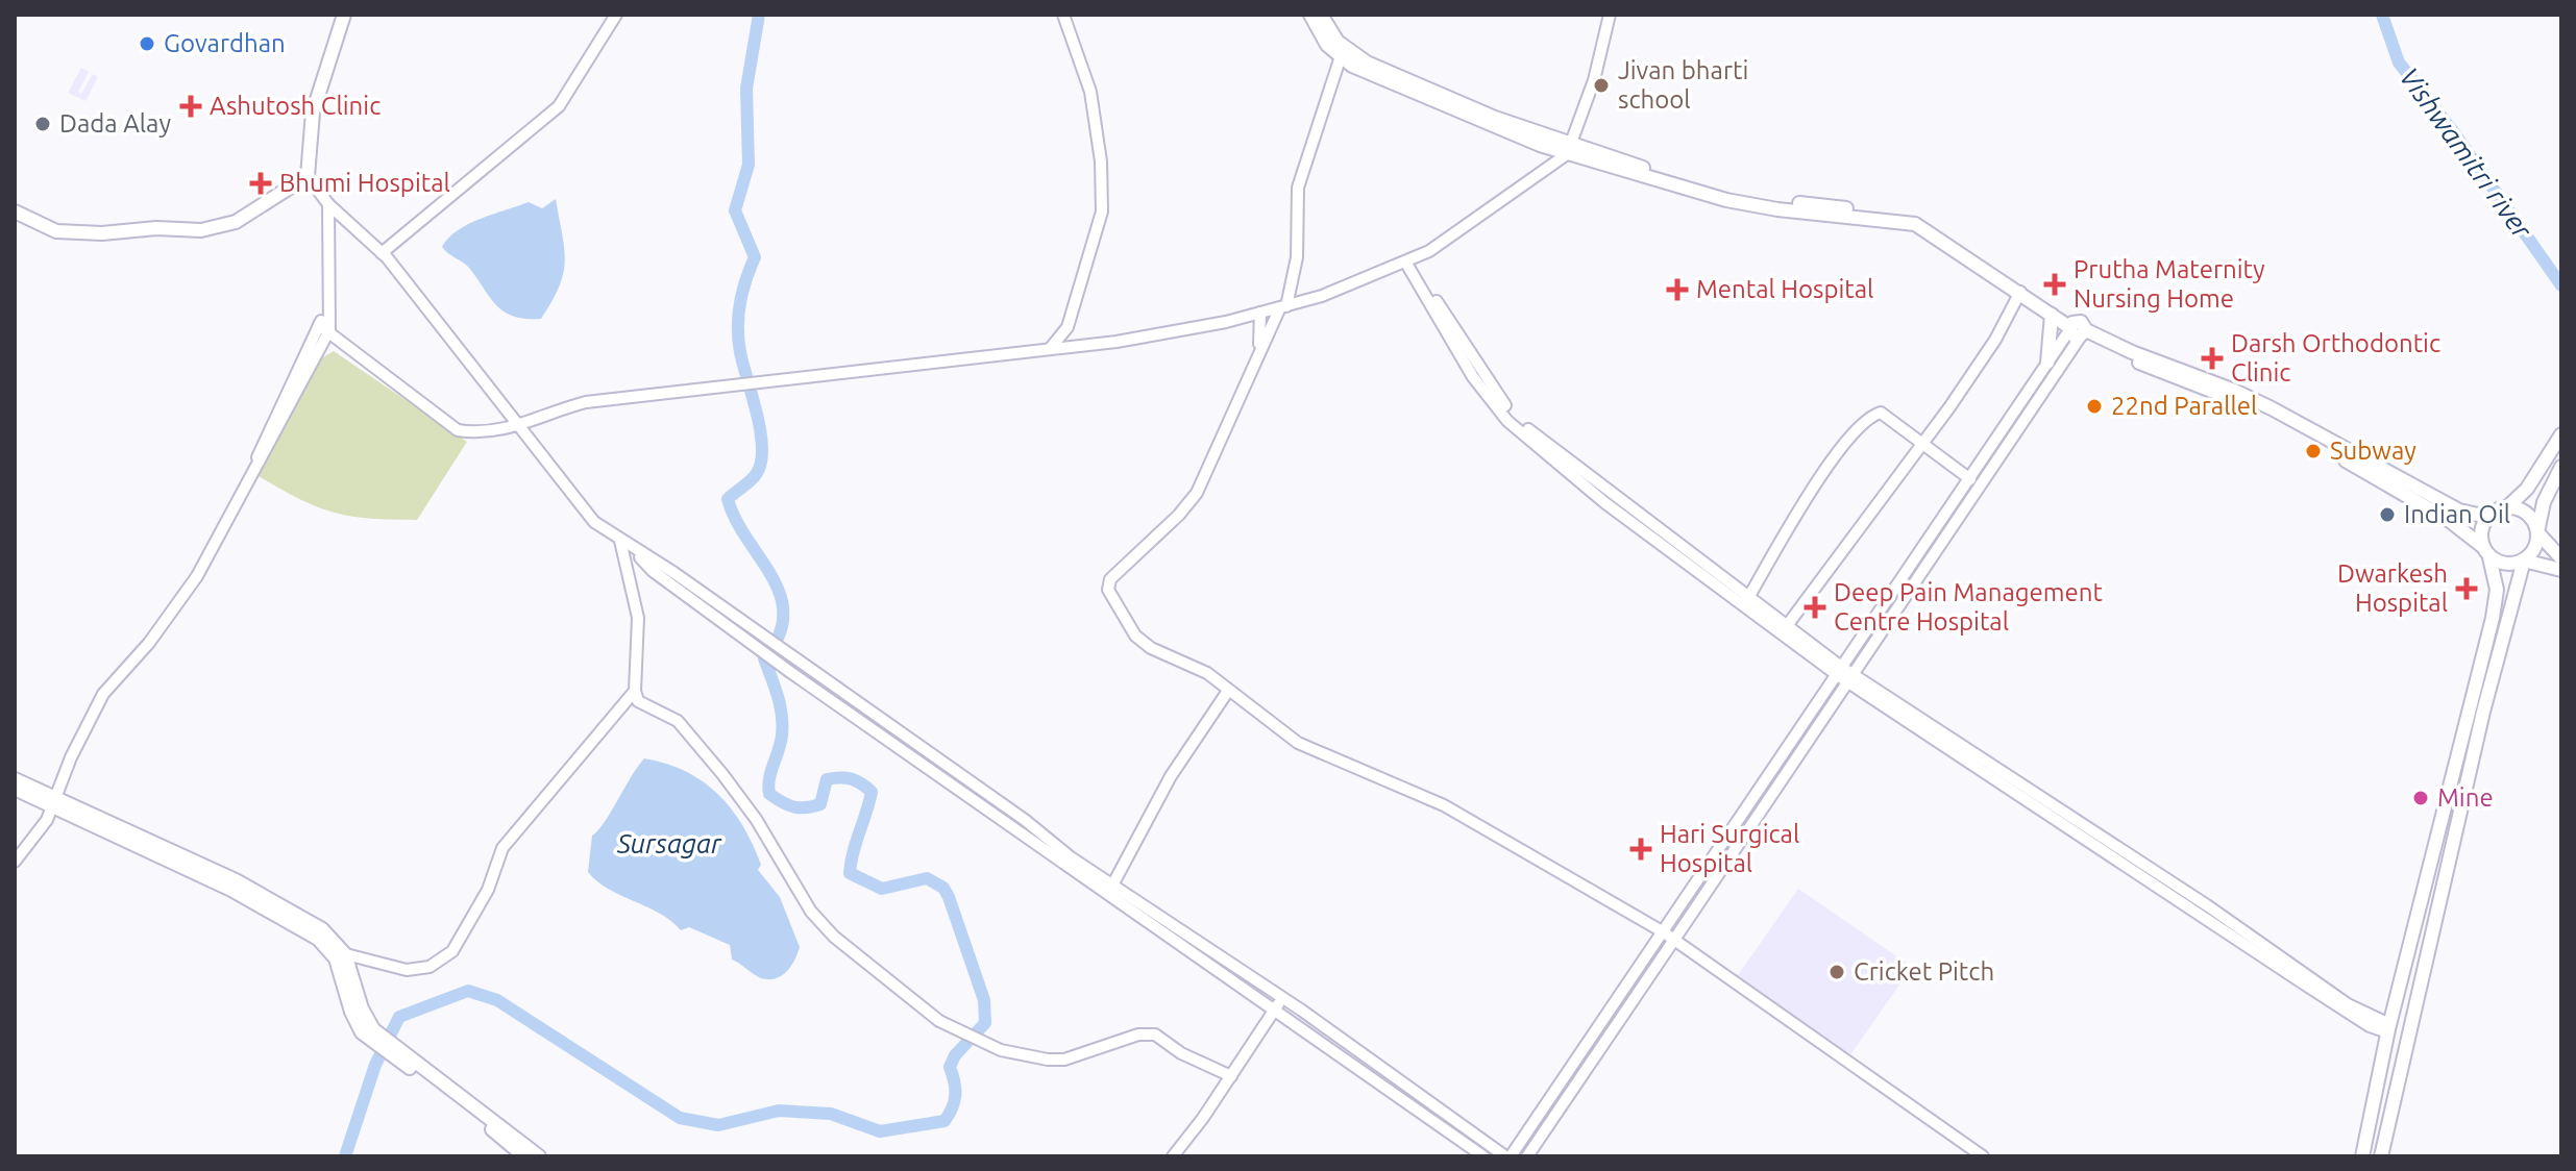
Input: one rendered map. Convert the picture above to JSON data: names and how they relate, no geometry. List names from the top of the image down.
{
  "water": ["Vishwamitri river", "Sursagar"],
  "places": {
    "other": [
      "Govardhan",
      "Jivan bharti school",
      "Dada Alay",
      "22nd Parallel",
      "Subway",
      "Indian Oil",
      "Mine",
      "Cricket Pitch"
    ],
    "health": [
      "Ashutosh Clinic",
      "Bhumi Hospital",
      "Prutha Maternity Nursing Home",
      "Mental Hospital",
      "Darsh Orthodontic Clinic",
      "Dwarkesh Hospital",
      "Deep Pain Management Centre Hospital",
      "Hari Surgical Hospital"
    ]
  }
}
